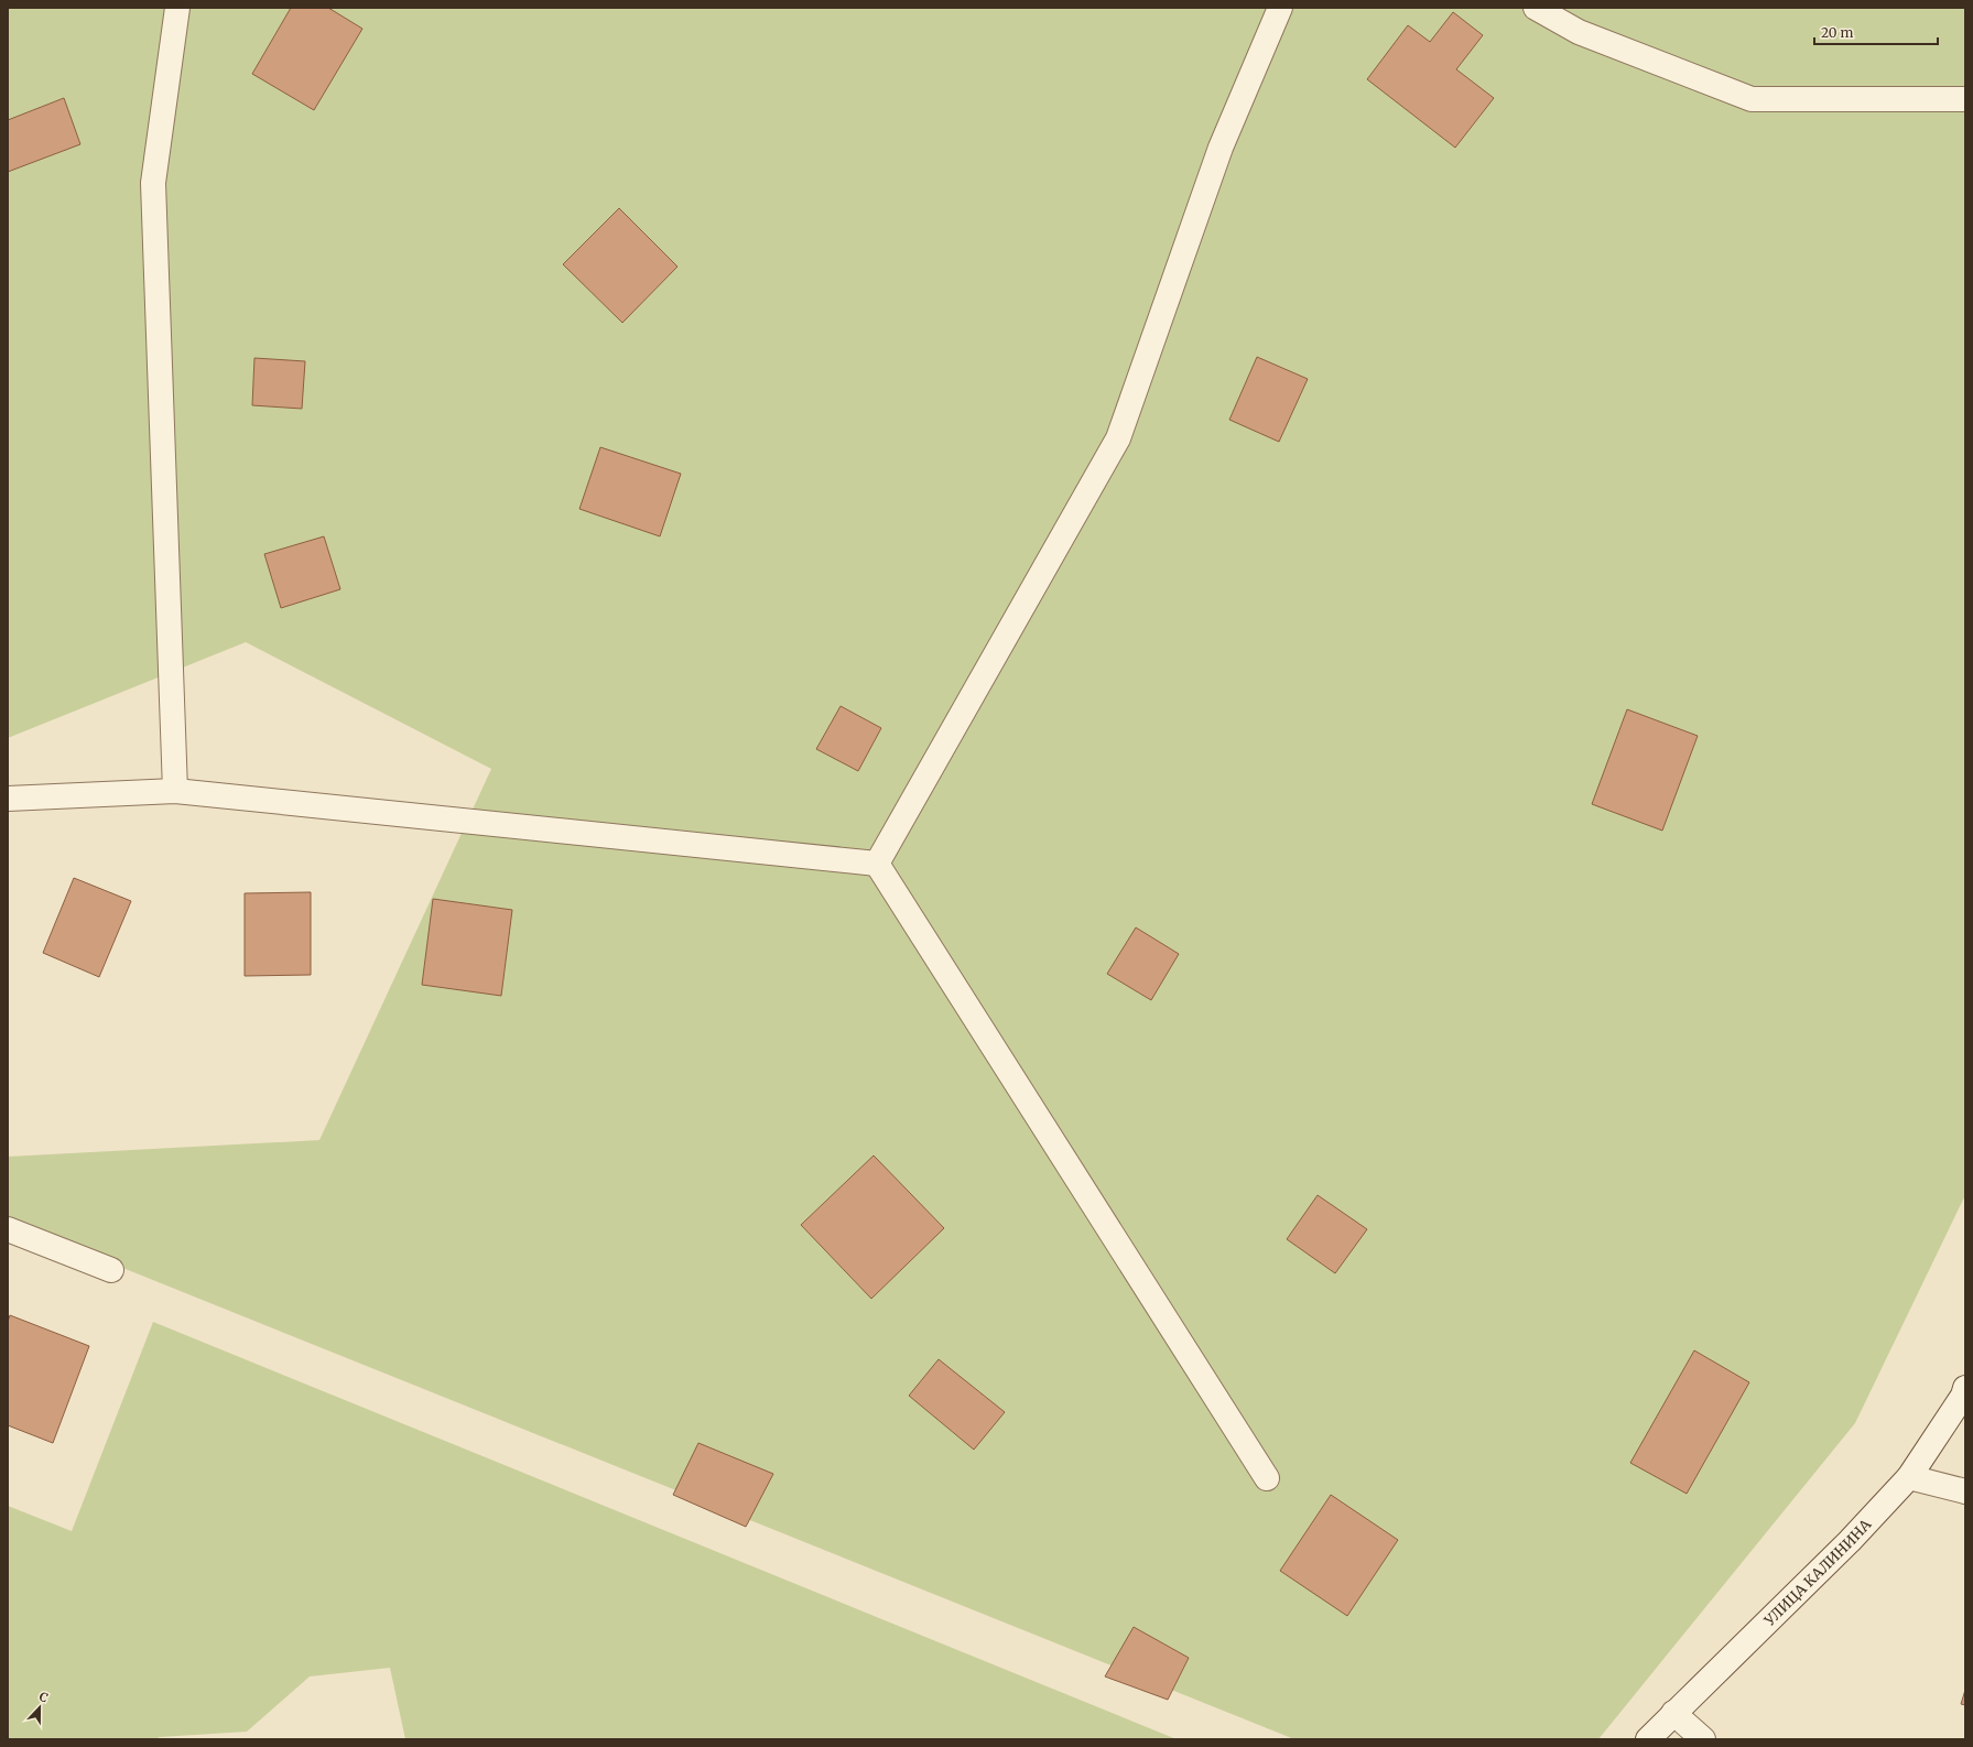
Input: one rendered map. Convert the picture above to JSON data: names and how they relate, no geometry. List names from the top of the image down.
{
  "streets": {
    "street": ["УЛИЦА КАЛИНИНА"]
  },
  "scale_bar": "20 m",
  "north": "top"
}
